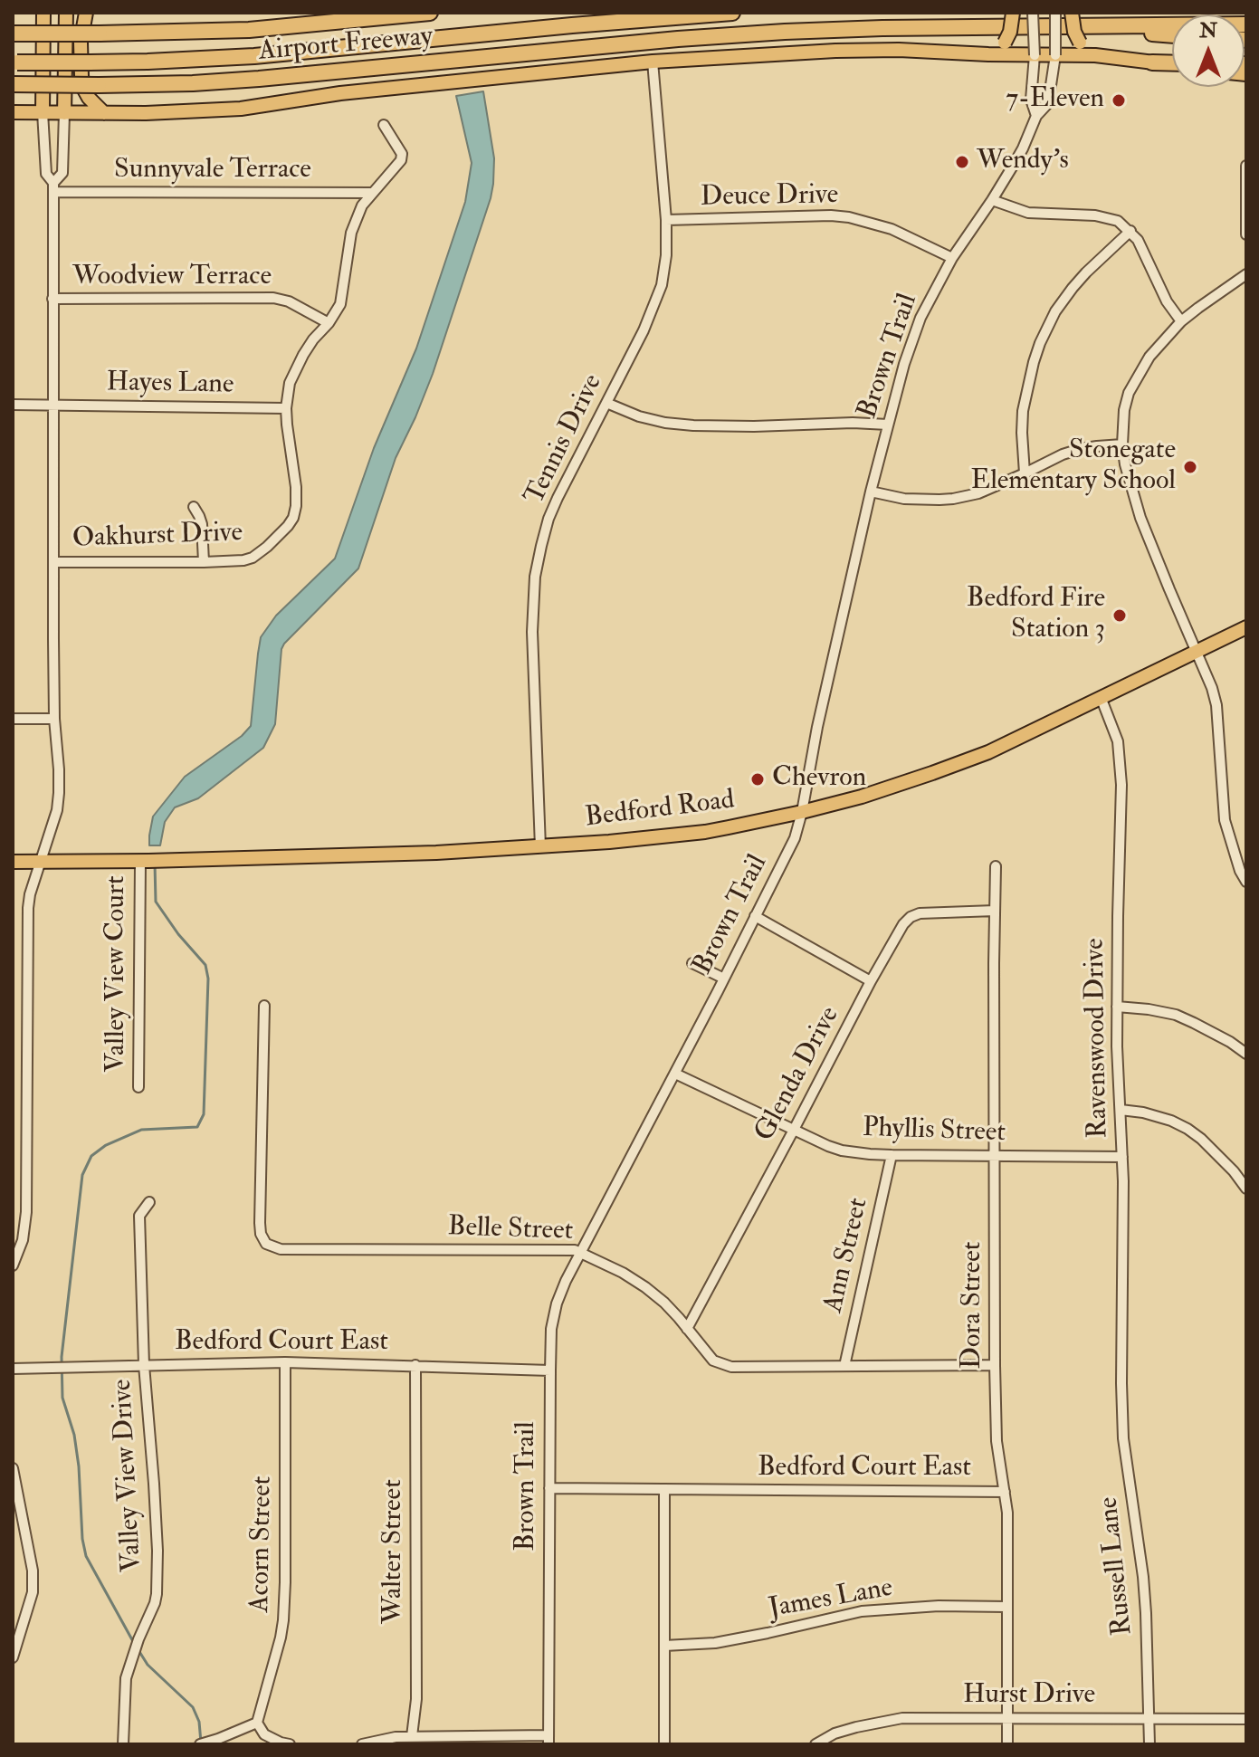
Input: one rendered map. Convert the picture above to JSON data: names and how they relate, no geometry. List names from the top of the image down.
{
  "streets": {
    "highway": ["Airport Freeway"],
    "main road": ["Bedford Road"],
    "street": [
      "Sunnyvale Terrace",
      "Deuce Drive",
      "Woodview Terrace",
      "Brown Trail",
      "Hayes Lane",
      "Tennis Drive",
      "Oakhurst Drive",
      "Valley View Court",
      "Ravenswood Drive",
      "Glenda Drive",
      "Phyllis Street",
      "Belle Street",
      "Ann Street",
      "Dora Street",
      "Bedford Court East",
      "Valley View Drive",
      "Acorn Street",
      "Walter Street",
      "Russell Lane",
      "James Lane",
      "Hurst Drive"
    ]
  },
  "crossings": [
    ["Airport Freeway", "Brown Trail"],
    ["Airport Freeway", "Tennis Drive"],
    ["Sunnyvale Terrace", "Oakhurst Drive"],
    ["Deuce Drive", "Brown Trail"],
    ["Deuce Drive", "Tennis Drive"],
    ["Woodview Terrace", "Oakhurst Drive"],
    ["Brown Trail", "Bedford Road"],
    ["Brown Trail", "Phyllis Street"],
    ["Brown Trail", "Belle Street"],
    ["Brown Trail", "Bedford Court East"],
    ["Hayes Lane", "Oakhurst Drive"],
    ["Tennis Drive", "Bedford Road"],
    ["Bedford Road", "Valley View Court"],
    ["Bedford Road", "Ravenswood Drive"],
    ["Ravenswood Drive", "Phyllis Street"],
    ["Ravenswood Drive", "Russell Lane"],
    ["Glenda Drive", "Phyllis Street"],
    ["Glenda Drive", "Belle Street"],
    ["Glenda Drive", "Dora Street"],
    ["Phyllis Street", "Ann Street"],
    ["Phyllis Street", "Dora Street"],
    ["Belle Street", "Ann Street"],
    ["Belle Street", "Dora Street"],
    ["Dora Street", "Bedford Court East"],
    ["Dora Street", "James Lane"],
    ["Dora Street", "Hurst Drive"],
    ["Bedford Court East", "Valley View Drive"],
    ["Bedford Court East", "Acorn Street"],
    ["Bedford Court East", "Walter Street"],
    ["Russell Lane", "Hurst Drive"]
  ],
  "places": [
    "7-Eleven",
    "Wendy's",
    "Stonegate Elementary School",
    "Bedford Fire Station 3",
    "Chevron"
  ],
  "north": "top"
}
